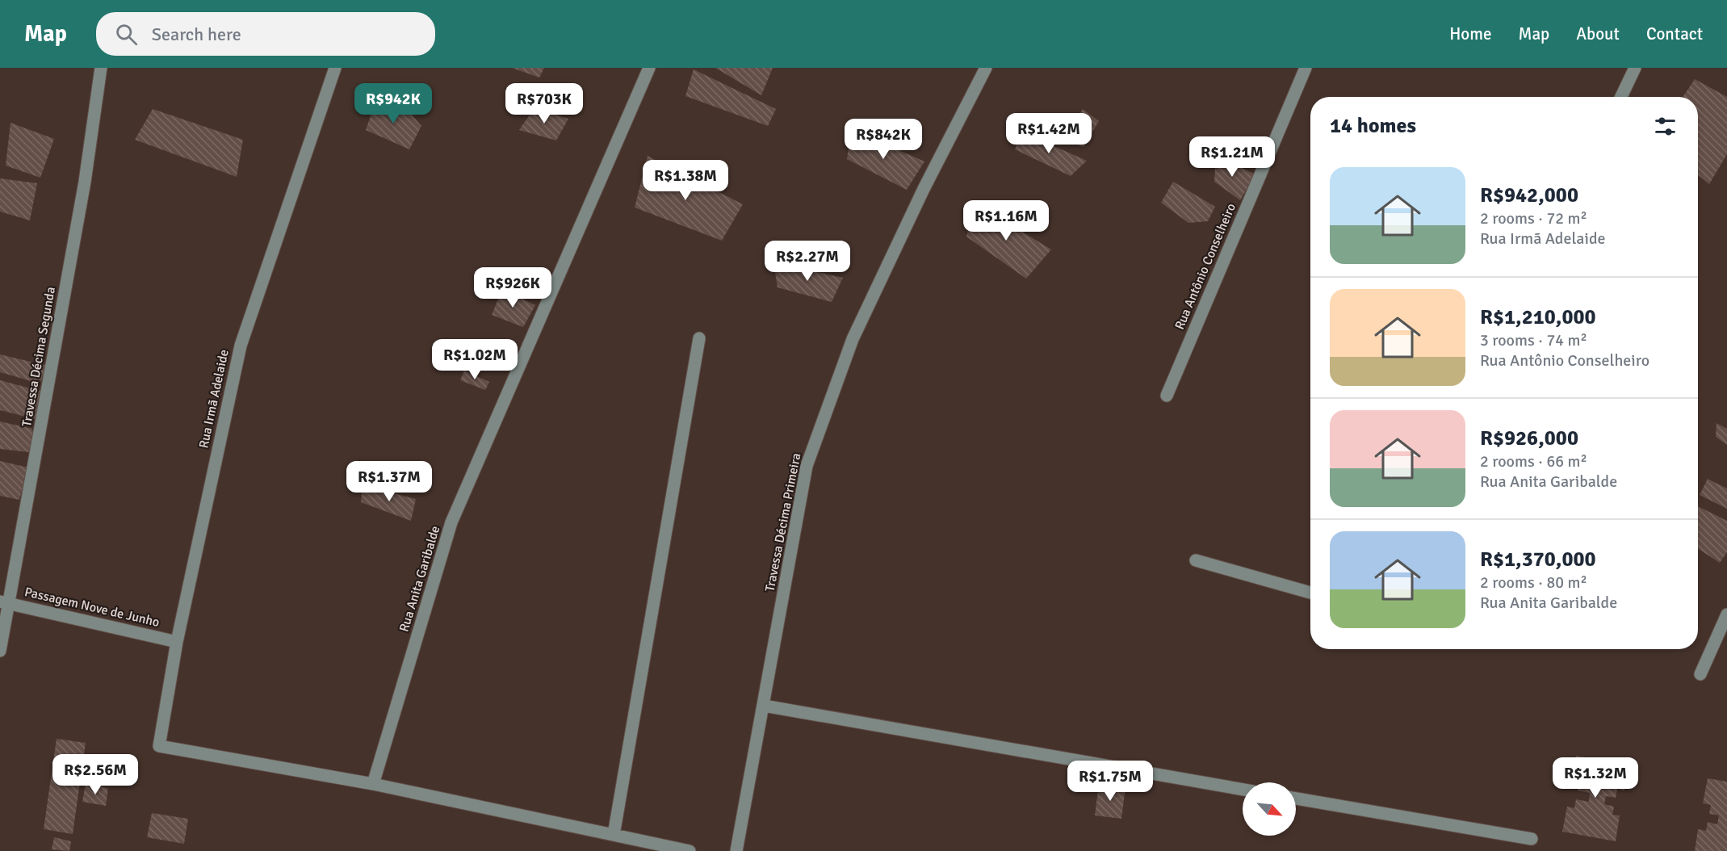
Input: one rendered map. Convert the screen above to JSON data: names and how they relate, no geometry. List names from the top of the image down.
{
  "streets": {
    "street": [
      "Rua Antônio Conselheiro",
      "Travessa Décima Segunda",
      "Rua Irmã Adelaide",
      "Travessa Décima Primeira",
      "Rua Anita Garibalde",
      "Passagem Nove de Junho"
    ]
  },
  "crossings": [
    ["Travessa Décima Segunda", "Passagem Nove de Junho"],
    ["Rua Irmã Adelaide", "Rua Anita Garibalde"],
    ["Rua Irmã Adelaide", "Passagem Nove de Junho"]
  ],
  "north": "bottom right",
  "page": {
    "header": "Map",
    "search": "Search here",
    "nav": [
      "Home",
      "Map",
      "About",
      "Contact"
    ],
    "price": [
      "R$942K",
      "R$703K",
      "R$1.42M",
      "R$842K",
      "R$1.21M",
      "R$1.38M",
      "R$1.16M",
      "R$2.27M",
      "R$926K",
      "R$1.02M",
      "R$1.37M",
      "R$2.56M",
      "R$1.32M",
      "R$1.75M"
    ],
    "heading": "14 homes",
    "list": [
      {
        "name": "R$942,000",
        "note": "2 rooms · 72 m² · Rua Irmã Adelaide"
      },
      {
        "name": "R$1,210,000",
        "note": "3 rooms · 74 m² · Rua Antônio Conselheiro"
      },
      {
        "name": "R$926,000",
        "note": "2 rooms · 66 m² · Rua Anita Garibalde"
      },
      {
        "name": "R$1,370,000",
        "note": "2 rooms · 80 m² · Rua Anita Garibalde"
      }
    ]
  }
}
